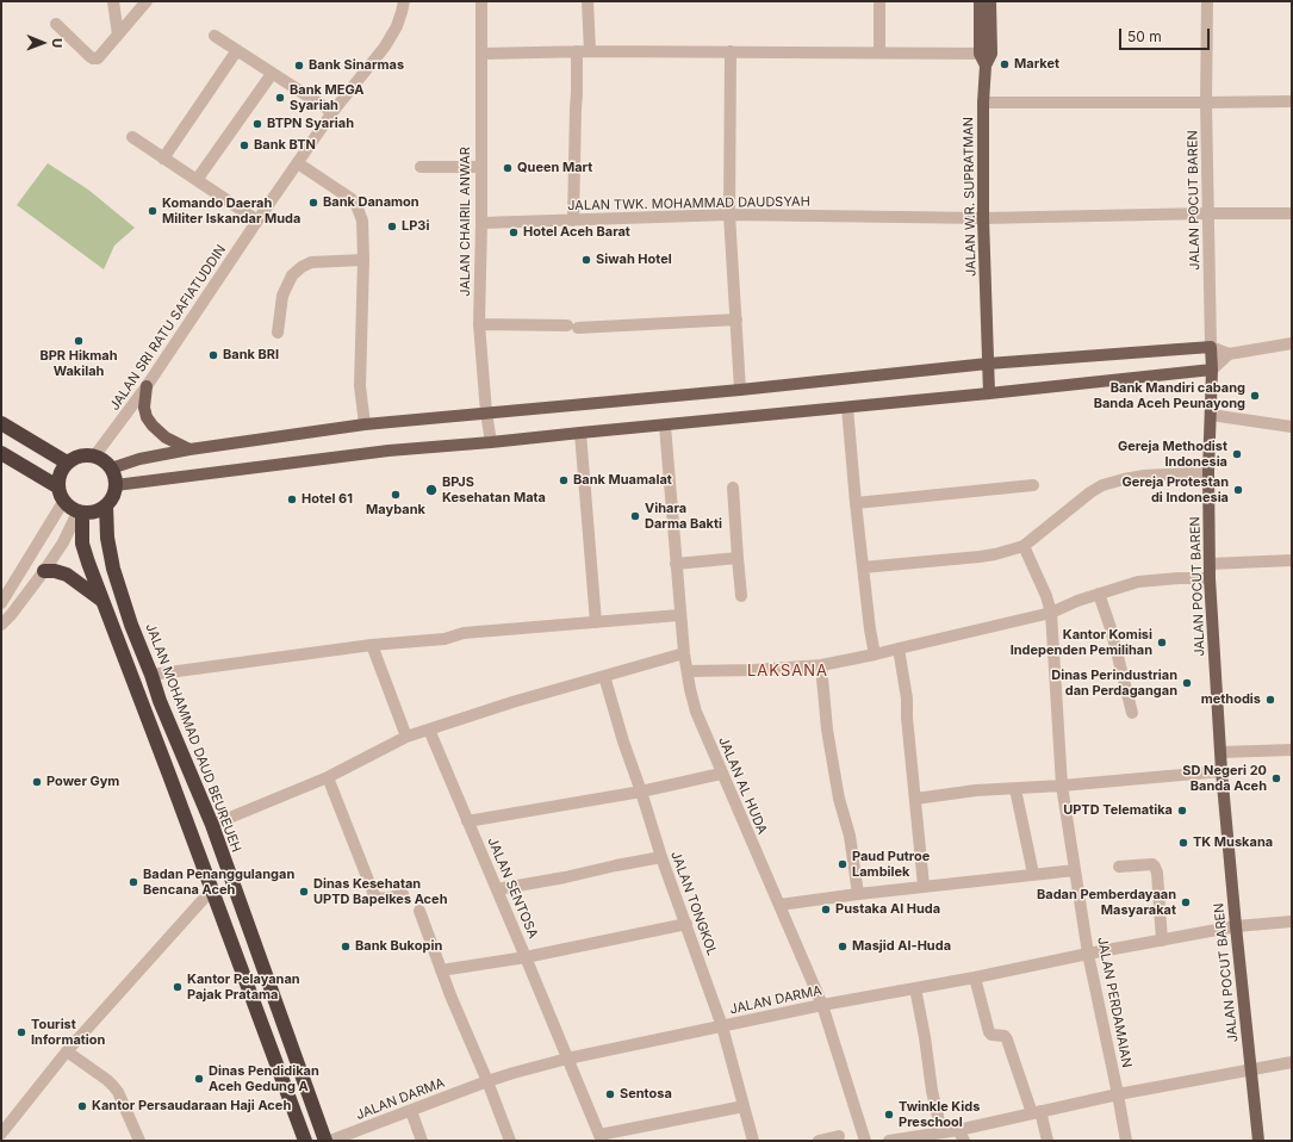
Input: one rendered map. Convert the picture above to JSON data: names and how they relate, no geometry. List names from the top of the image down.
{
  "streets": {
    "highway": ["JALAN MOHAMMAD DAUD BEUREUEH"],
    "main road": ["JALAN W.R. SUPRATMAN", "JALAN POCUT BAREN"],
    "street": [
      "JALAN TWK. MOHAMMAD DAUDSYAH",
      "JALAN CHAIRIL ANWAR",
      "JALAN SRI RATU SAFIATUDDIN",
      "JALAN AL HUDA",
      "JALAN SENTOSA",
      "JALAN TONGKOL",
      "JALAN DARMA",
      "JALAN PERDAMAIAN"
    ]
  },
  "crossings": [
    ["JALAN W.R. SUPRATMAN", "JALAN TWK. MOHAMMAD DAUDSYAH"],
    ["JALAN POCUT BAREN", "JALAN TWK. MOHAMMAD DAUDSYAH"],
    ["JALAN POCUT BAREN", "JALAN DARMA"],
    ["JALAN TWK. MOHAMMAD DAUDSYAH", "JALAN CHAIRIL ANWAR"],
    ["JALAN SRI RATU SAFIATUDDIN", "JALAN MOHAMMAD DAUD BEUREUEH"],
    ["JALAN AL HUDA", "JALAN DARMA"],
    ["JALAN SENTOSA", "JALAN DARMA"],
    ["JALAN TONGKOL", "JALAN DARMA"],
    ["JALAN DARMA", "JALAN PERDAMAIAN"]
  ],
  "districts": ["LAKSANA"],
  "places": [
    "Market",
    "Bank Sinarmas",
    "Bank MEGA Syariah",
    "BTPN Syariah",
    "Bank BTN",
    "Queen Mart",
    "Bank Danamon",
    "Komando Daerah Militer Iskandar Muda",
    "LP3i",
    "Hotel Aceh Barat",
    "Siwah Hotel",
    "BPR Hikmah Wakilah",
    "Bank BRI",
    "Bank Mandiri cabang Banda Aceh Peunayong",
    "Gereja Methodist Indonesia",
    "Bank Muamalat",
    "BPJS Kesehatan Mata",
    "Gereja Protestan di Indonesia",
    "Maybank",
    "Hotel 61",
    "Vihara Darma Bakti",
    "Kantor Komisi Independen Pemilihan",
    "Dinas Perindustrian dan Perdagangan",
    "methodis",
    "SD Negeri 20 Banda Aceh",
    "Power Gym",
    "UPTD Telematika",
    "TK Muskana",
    "Paud Putroe Lambilek",
    "Badan Penanggulangan Bencana Aceh",
    "Dinas Kesehatan UPTD Bapelkes Aceh",
    "Badan Pemberdayaan Masyarakat",
    "Pustaka Al Huda",
    "Bank Bukopin",
    "Masjid Al-Huda",
    "Kantor Pelayanan Pajak Pratama",
    "Tourist Information",
    "Dinas Pendidikan Aceh Gedung A",
    "Sentosa",
    "Kantor Persaudaraan Haji Aceh",
    "Twinkle Kids Preschool"
  ],
  "scale_bar": "50 m",
  "north": "right"
}
